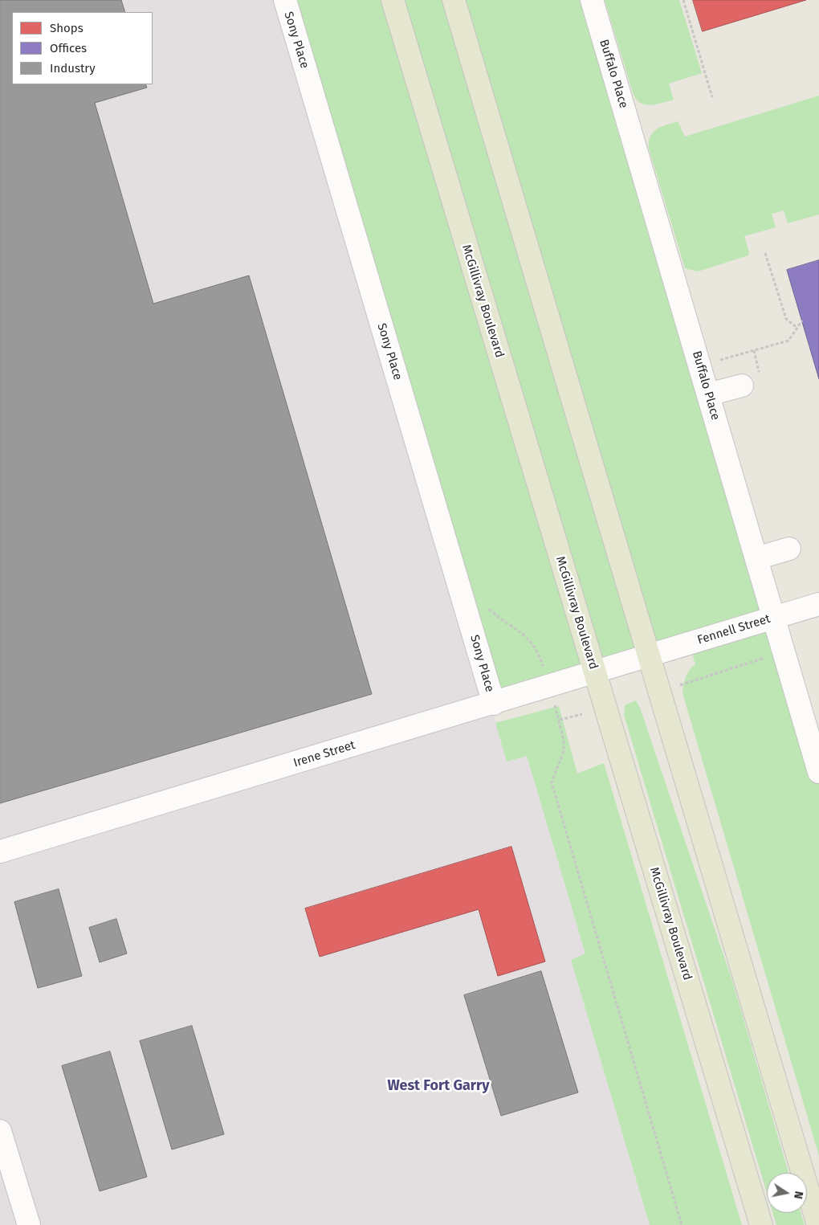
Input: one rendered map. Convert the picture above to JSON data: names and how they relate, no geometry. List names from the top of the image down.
{
  "streets": {
    "main road": ["McGillivray Boulevard"],
    "street": [
      "Sony Place",
      "Buffalo Place",
      "Fennell Street",
      "Irene Street"
    ]
  },
  "crossings": [
    ["Sony Place", "Irene Street"],
    ["Buffalo Place", "Fennell Street"],
    ["McGillivray Boulevard", "Irene Street"],
    ["Fennell Street", "Irene Street"]
  ],
  "districts": ["West Fort Garry"],
  "legend": ["Shops", "Offices", "Industry"],
  "north": "right"
}
